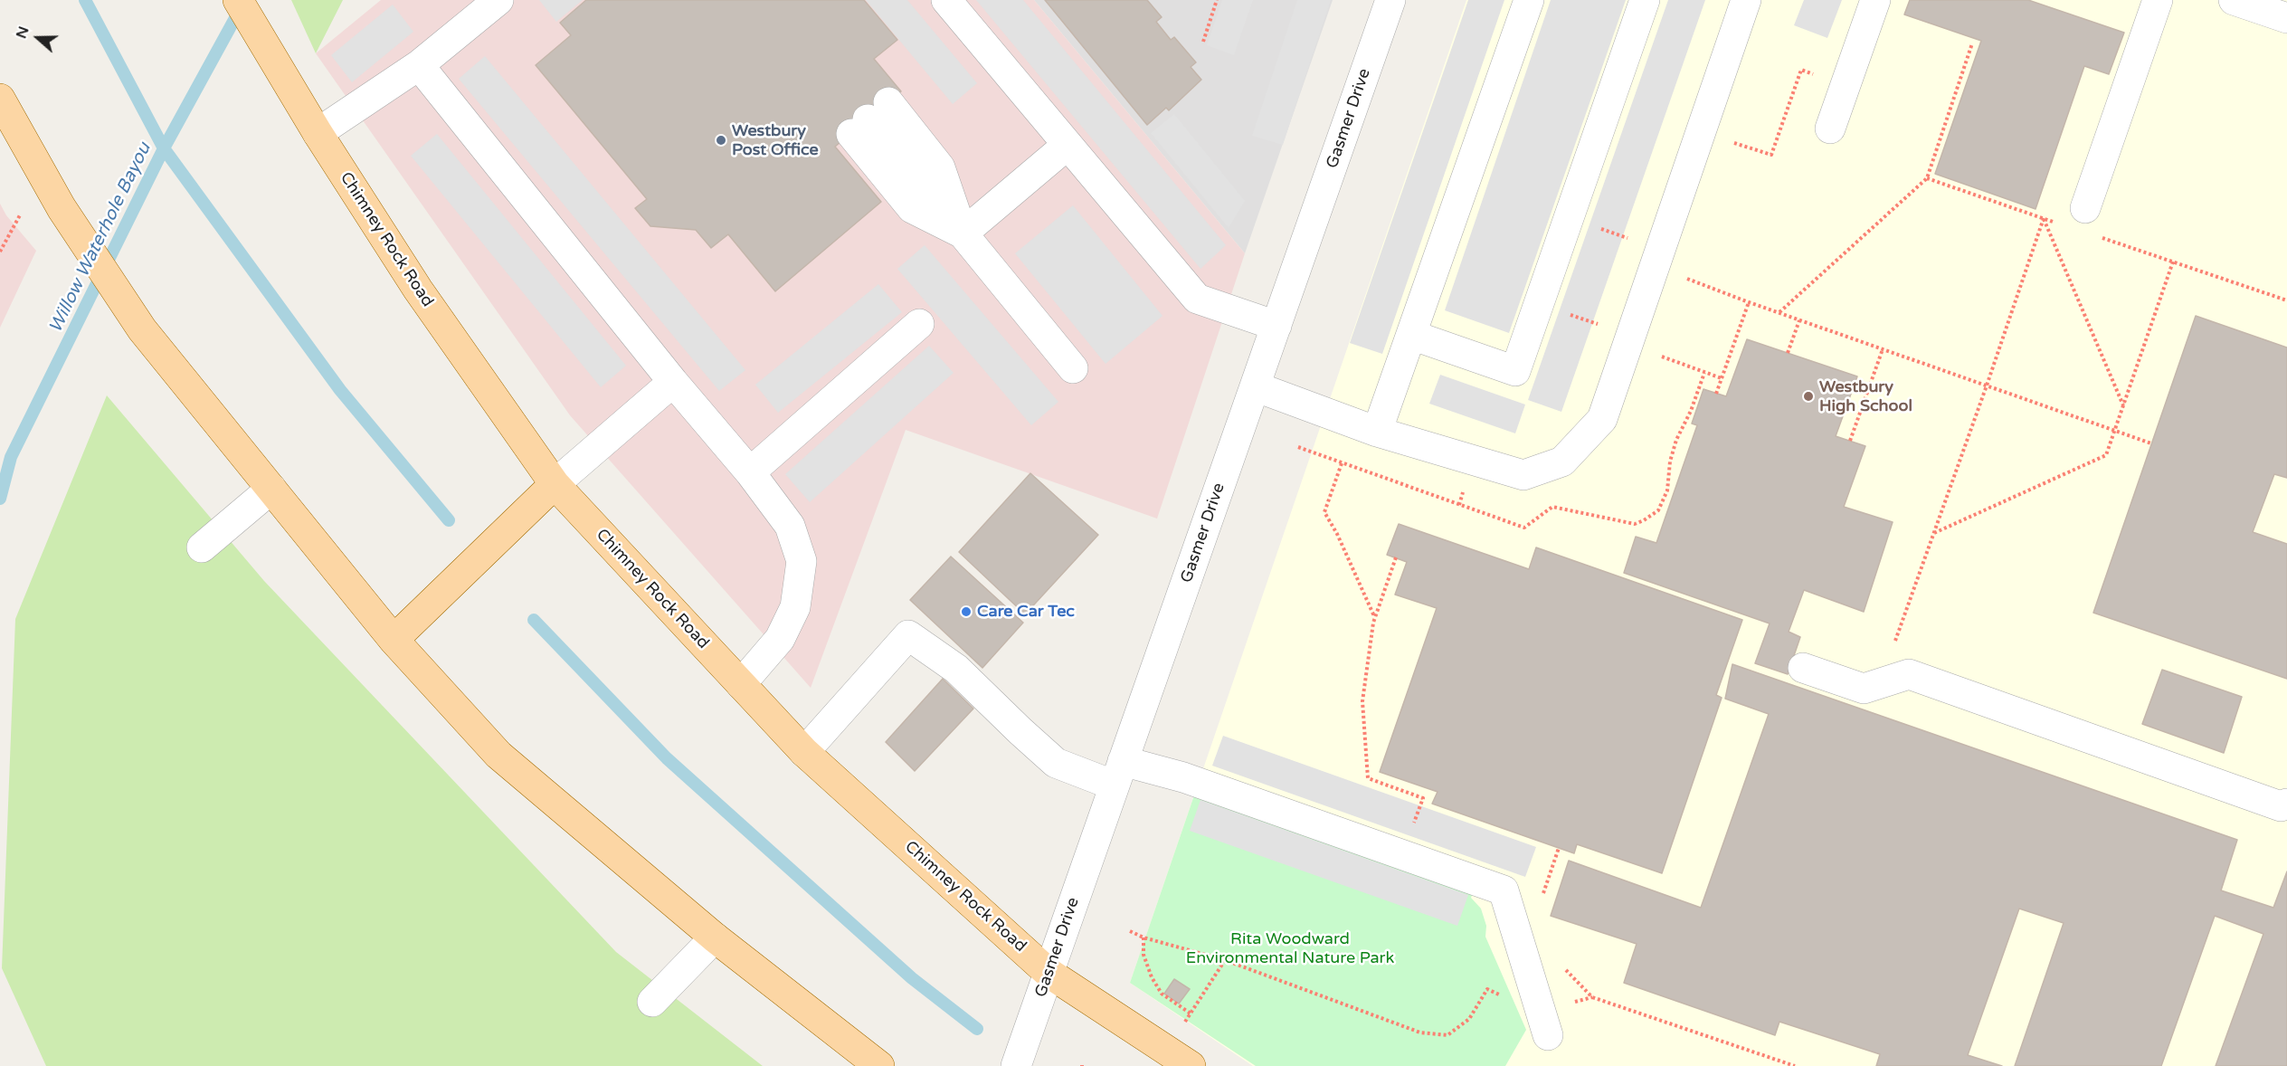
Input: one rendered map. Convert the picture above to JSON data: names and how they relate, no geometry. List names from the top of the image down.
{
  "streets": {
    "main road": ["Chimney Rock Road"],
    "street": ["Gasmer Drive"]
  },
  "crossings": [
    ["Gasmer Drive", "Chimney Rock Road"]
  ],
  "water": ["Willow Waterhole Bayou"],
  "parks": ["Rita Woodward Environmental Nature Park"],
  "places": ["Westbury Post Office", "Westbury High School", "Care Car Tec"],
  "north": "left"
}
